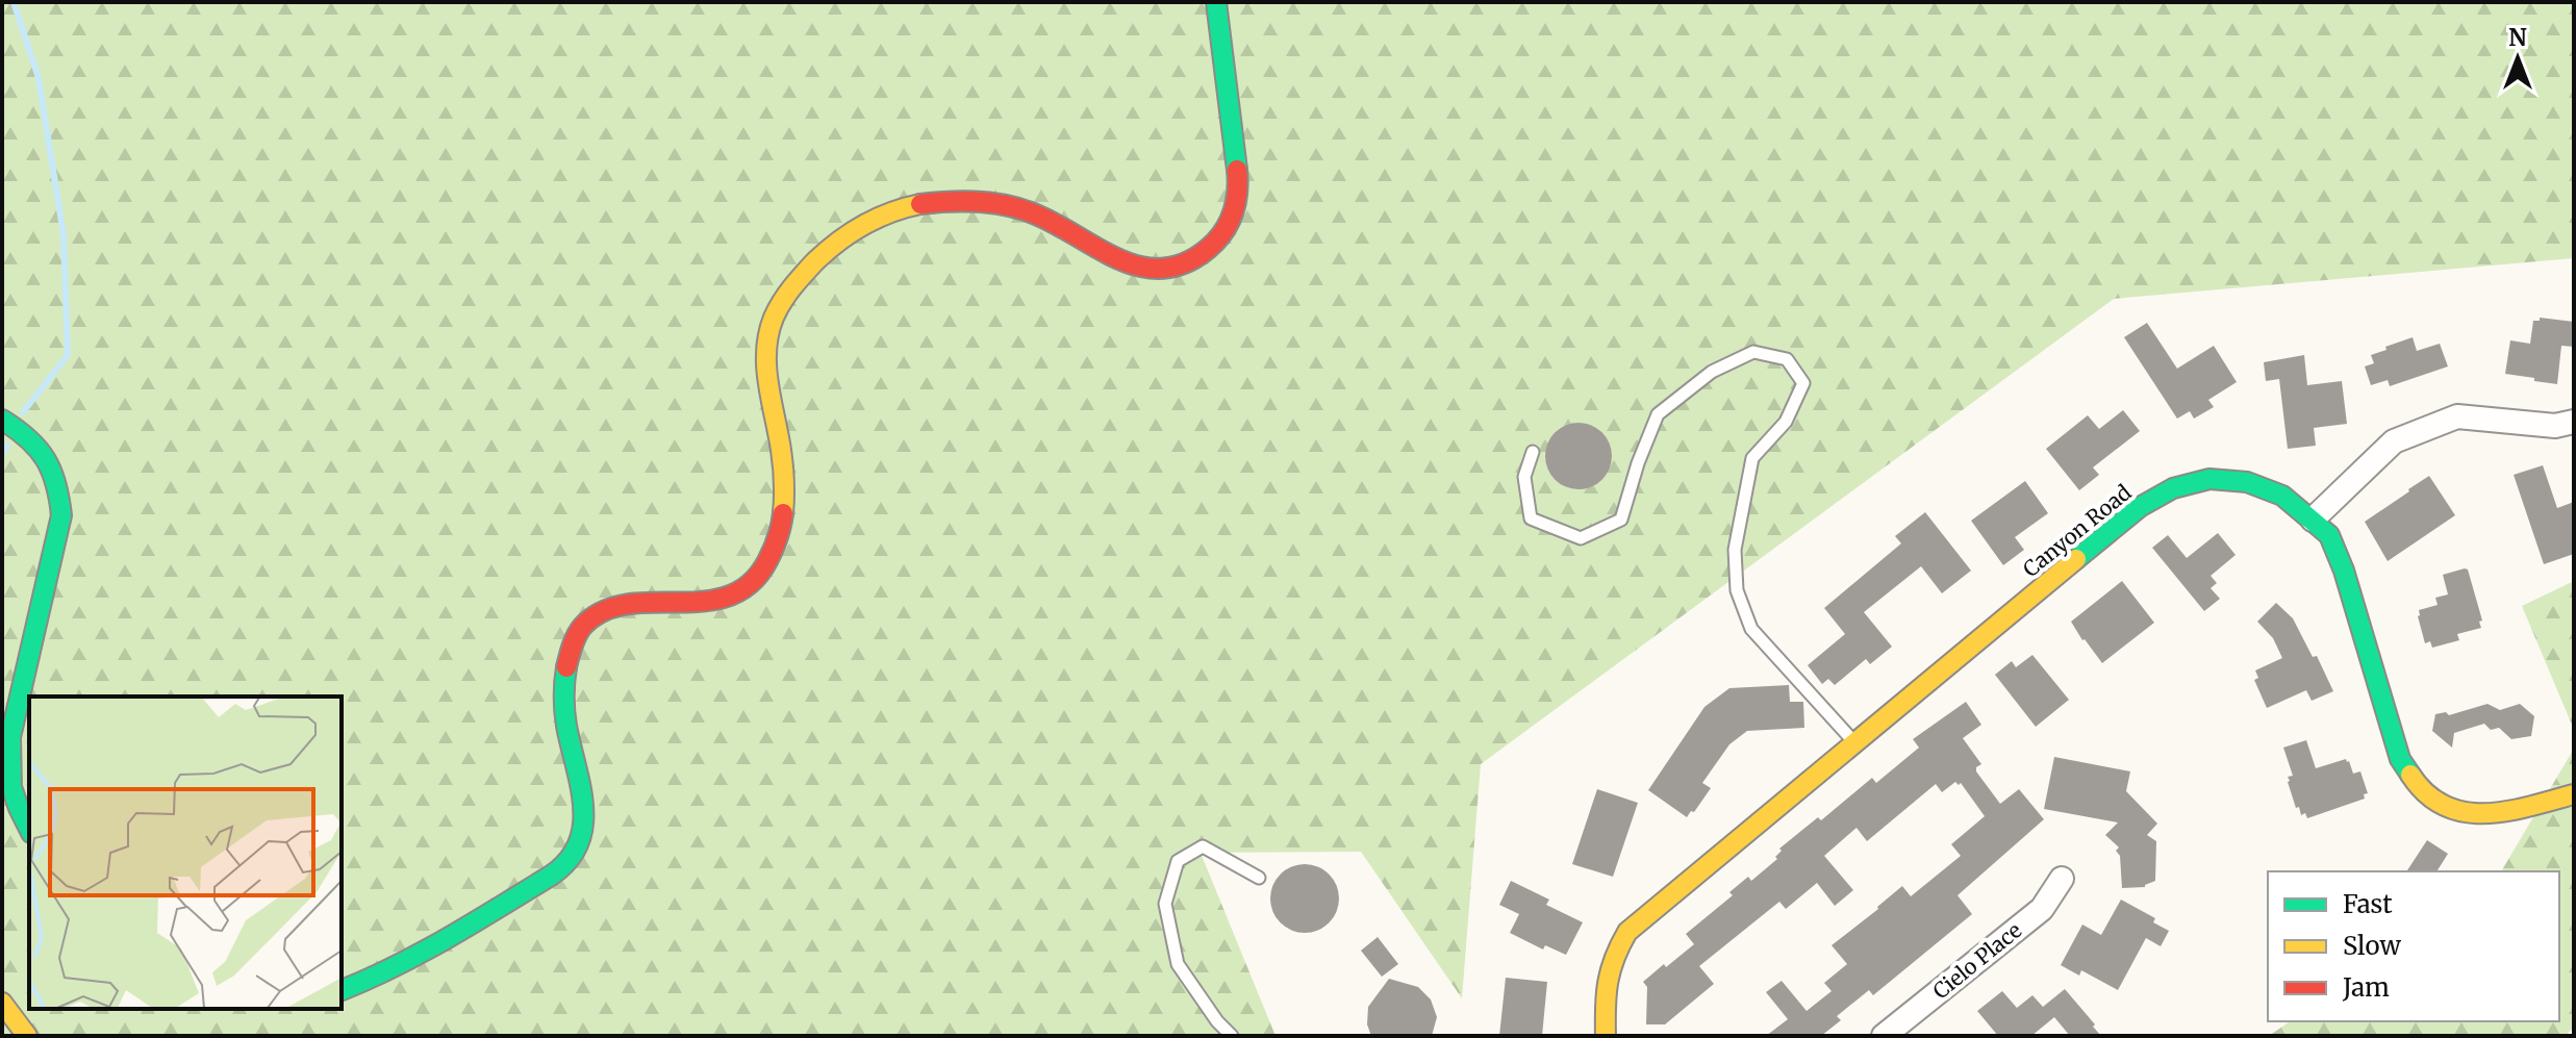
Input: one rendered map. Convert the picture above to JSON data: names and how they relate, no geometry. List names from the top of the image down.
{
  "streets": {
    "street": ["Canyon Road", "Cielo Place"]
  },
  "legend": ["Fast", "Slow", "Jam"],
  "north": "top"
}
